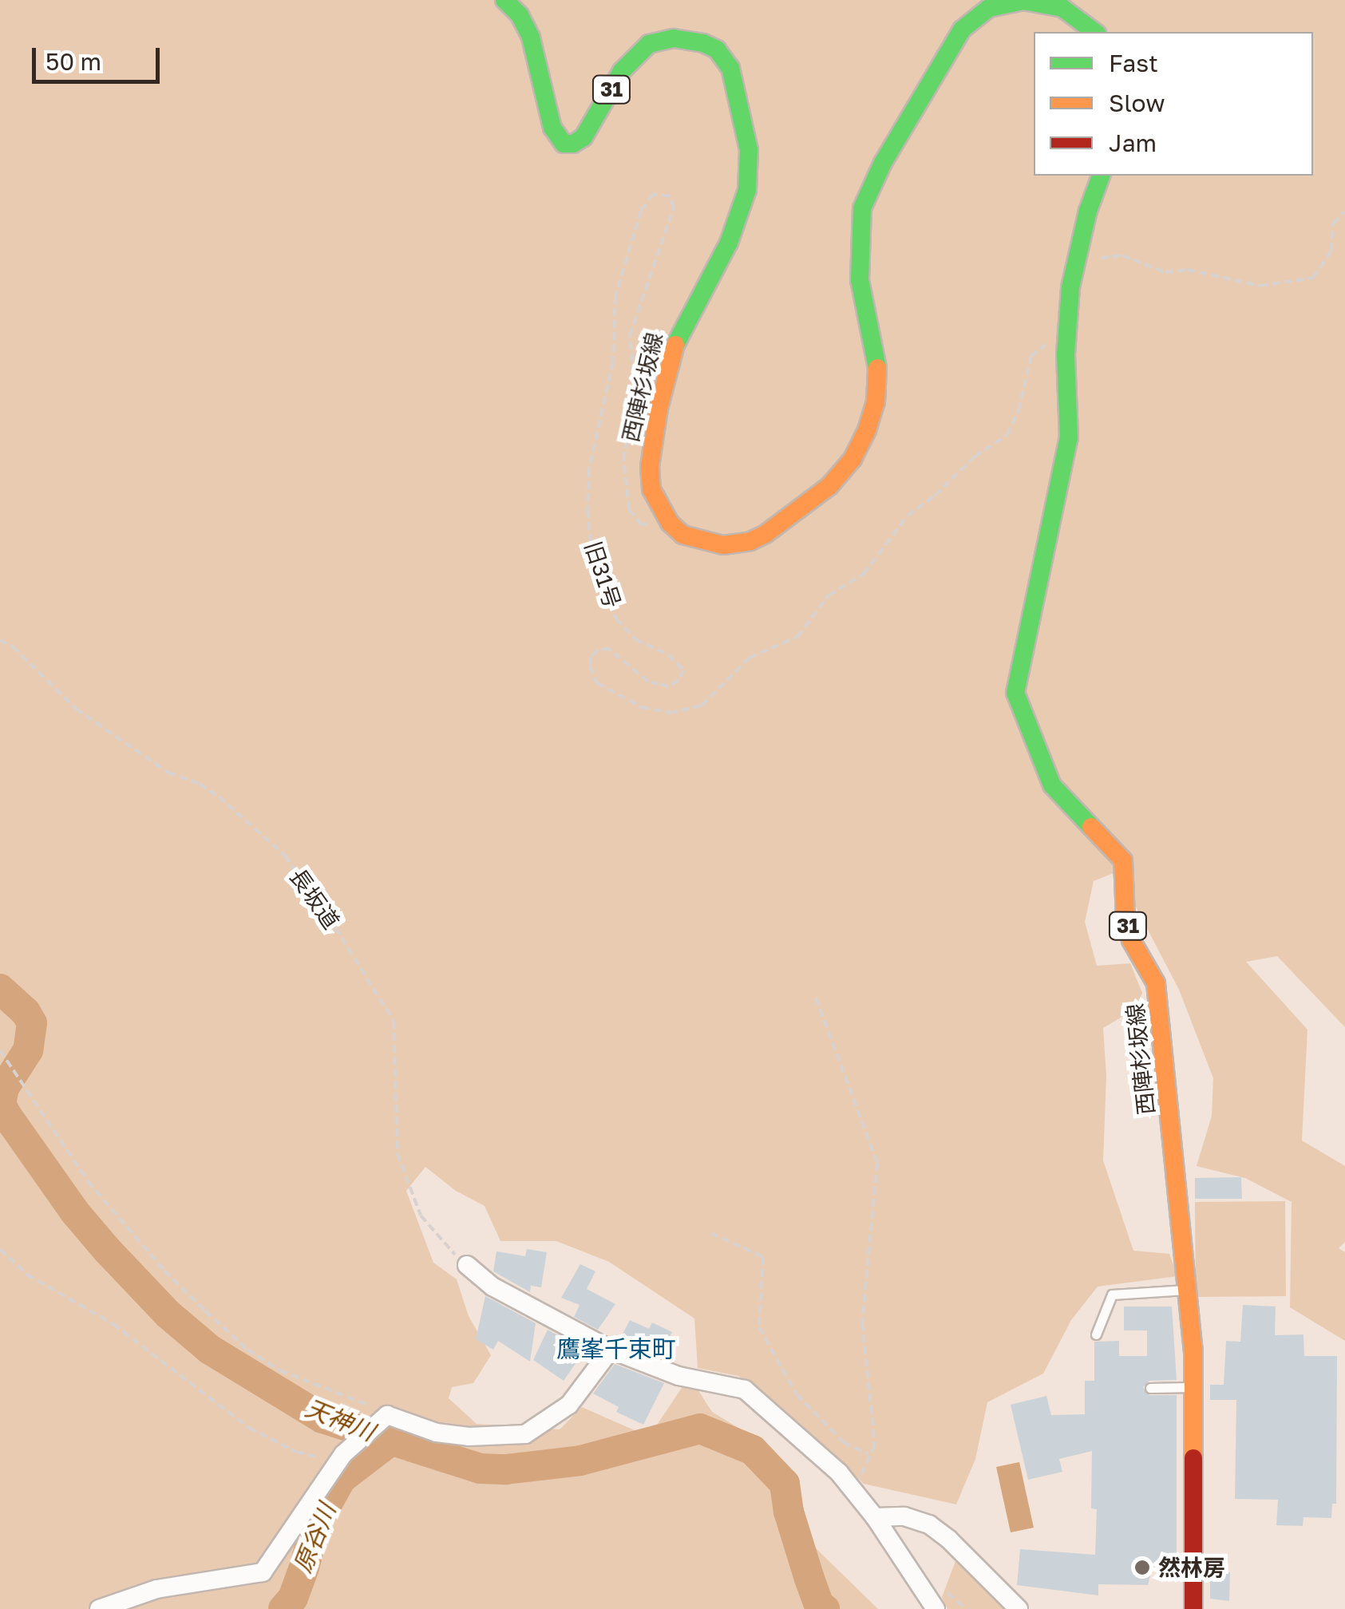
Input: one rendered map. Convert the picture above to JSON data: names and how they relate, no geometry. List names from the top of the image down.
{
  "streets": {
    "main road": ["31", "西陣杉坂線"],
    "path": ["旧31号", "長坂道"]
  },
  "crossings": [
    ["西陣杉坂線", "旧31号"]
  ],
  "districts": ["鷹峯千束町"],
  "water": ["天神川", "原谷川"],
  "places": ["然林房"],
  "legend": ["Fast", "Slow", "Jam"],
  "scale_bar": "50 m"
}
